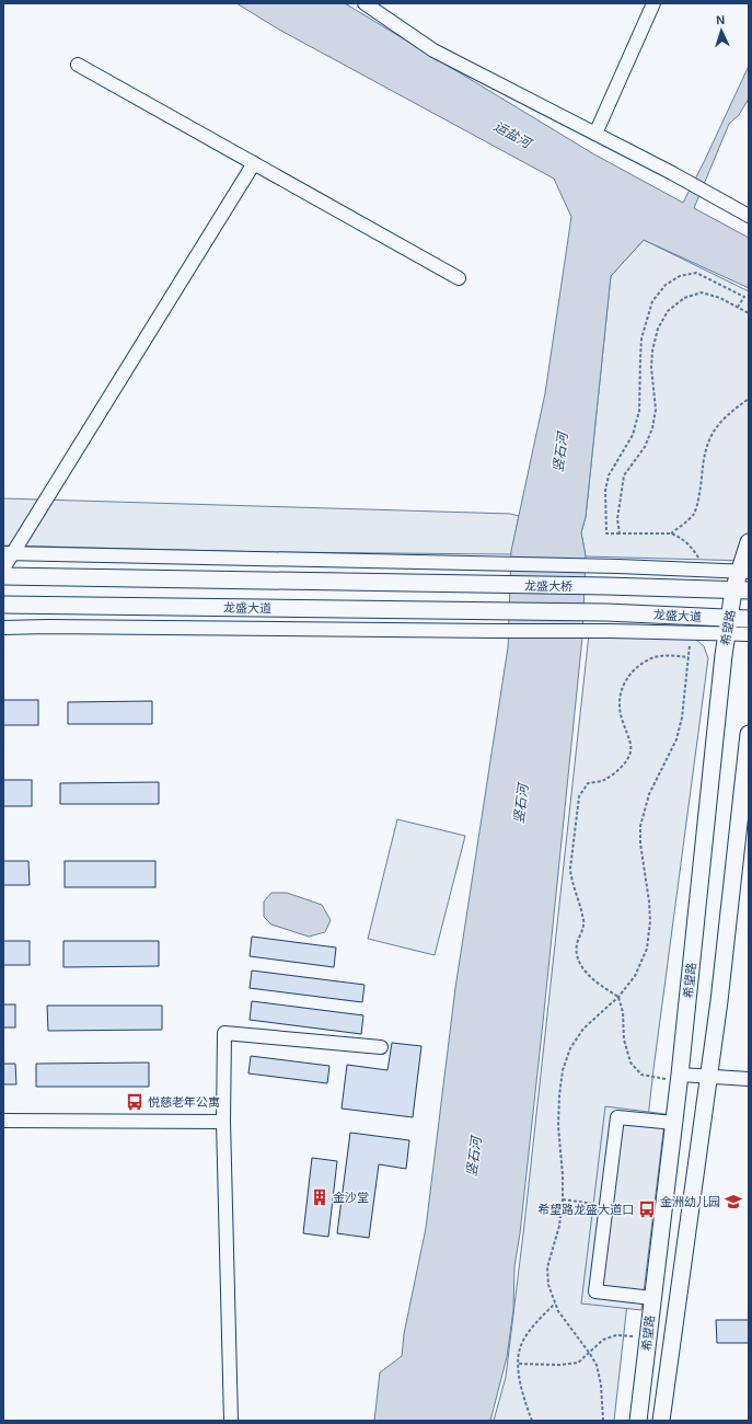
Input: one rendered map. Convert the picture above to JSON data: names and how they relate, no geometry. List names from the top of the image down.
{
  "streets": {
    "main road": ["龙盛大桥", "龙盛大道", "希望路"]
  },
  "crossings": [
    ["龙盛大桥", "希望路"],
    ["龙盛大道", "希望路"]
  ],
  "water": ["运盐河", "竖石河"],
  "places": {
    "bus stop": ["悦慈老年公寓", "希望路龙盛大道口"],
    "building": ["金沙堂"],
    "school or university": ["金洲幼儿园"]
  },
  "north": "top"
}
